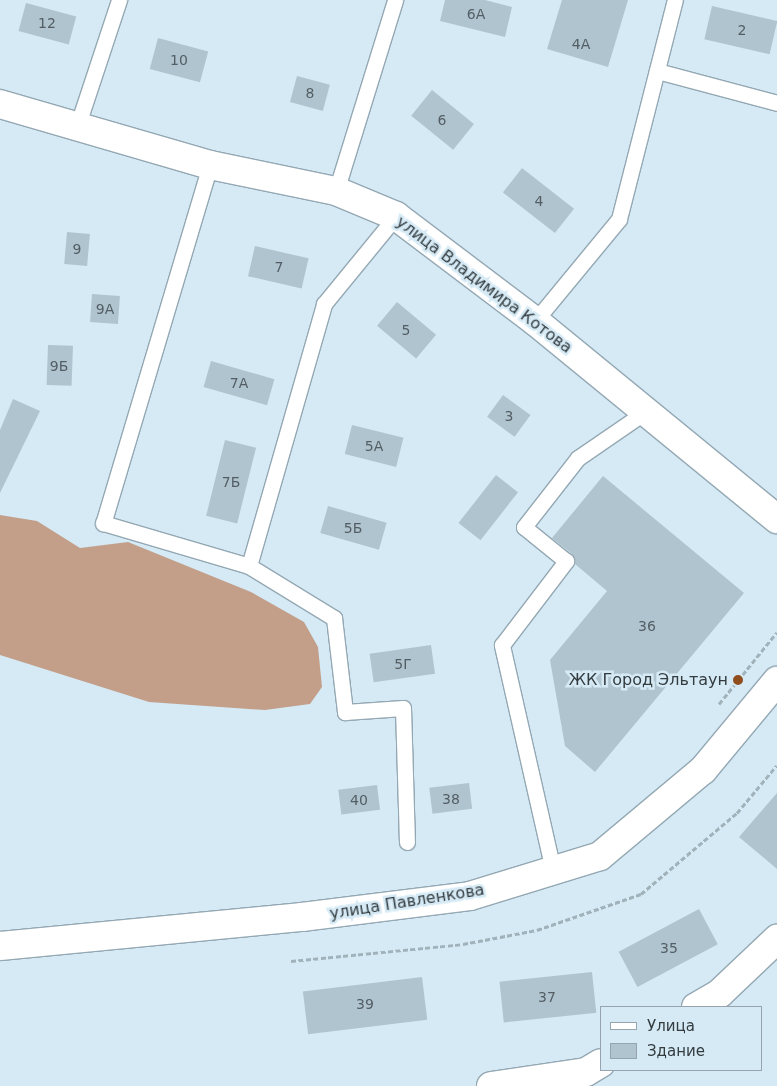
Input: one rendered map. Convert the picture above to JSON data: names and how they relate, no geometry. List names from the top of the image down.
{
  "streets": {
    "street": ["улица Владимира Котова", "улица Павленкова"]
  },
  "places": ["ЖК Город Эльтаун"],
  "house_numbers": [
    "6А",
    "12",
    "2",
    "4А",
    "10",
    "8",
    "6",
    "4",
    "9",
    "7",
    "9А",
    "5",
    "9Б",
    "7А",
    "3",
    "5А",
    "7Б",
    "5Б",
    "36",
    "5Г",
    "38",
    "40",
    "35",
    "37",
    "39"
  ],
  "legend": ["Улица", "Здание"]
}
